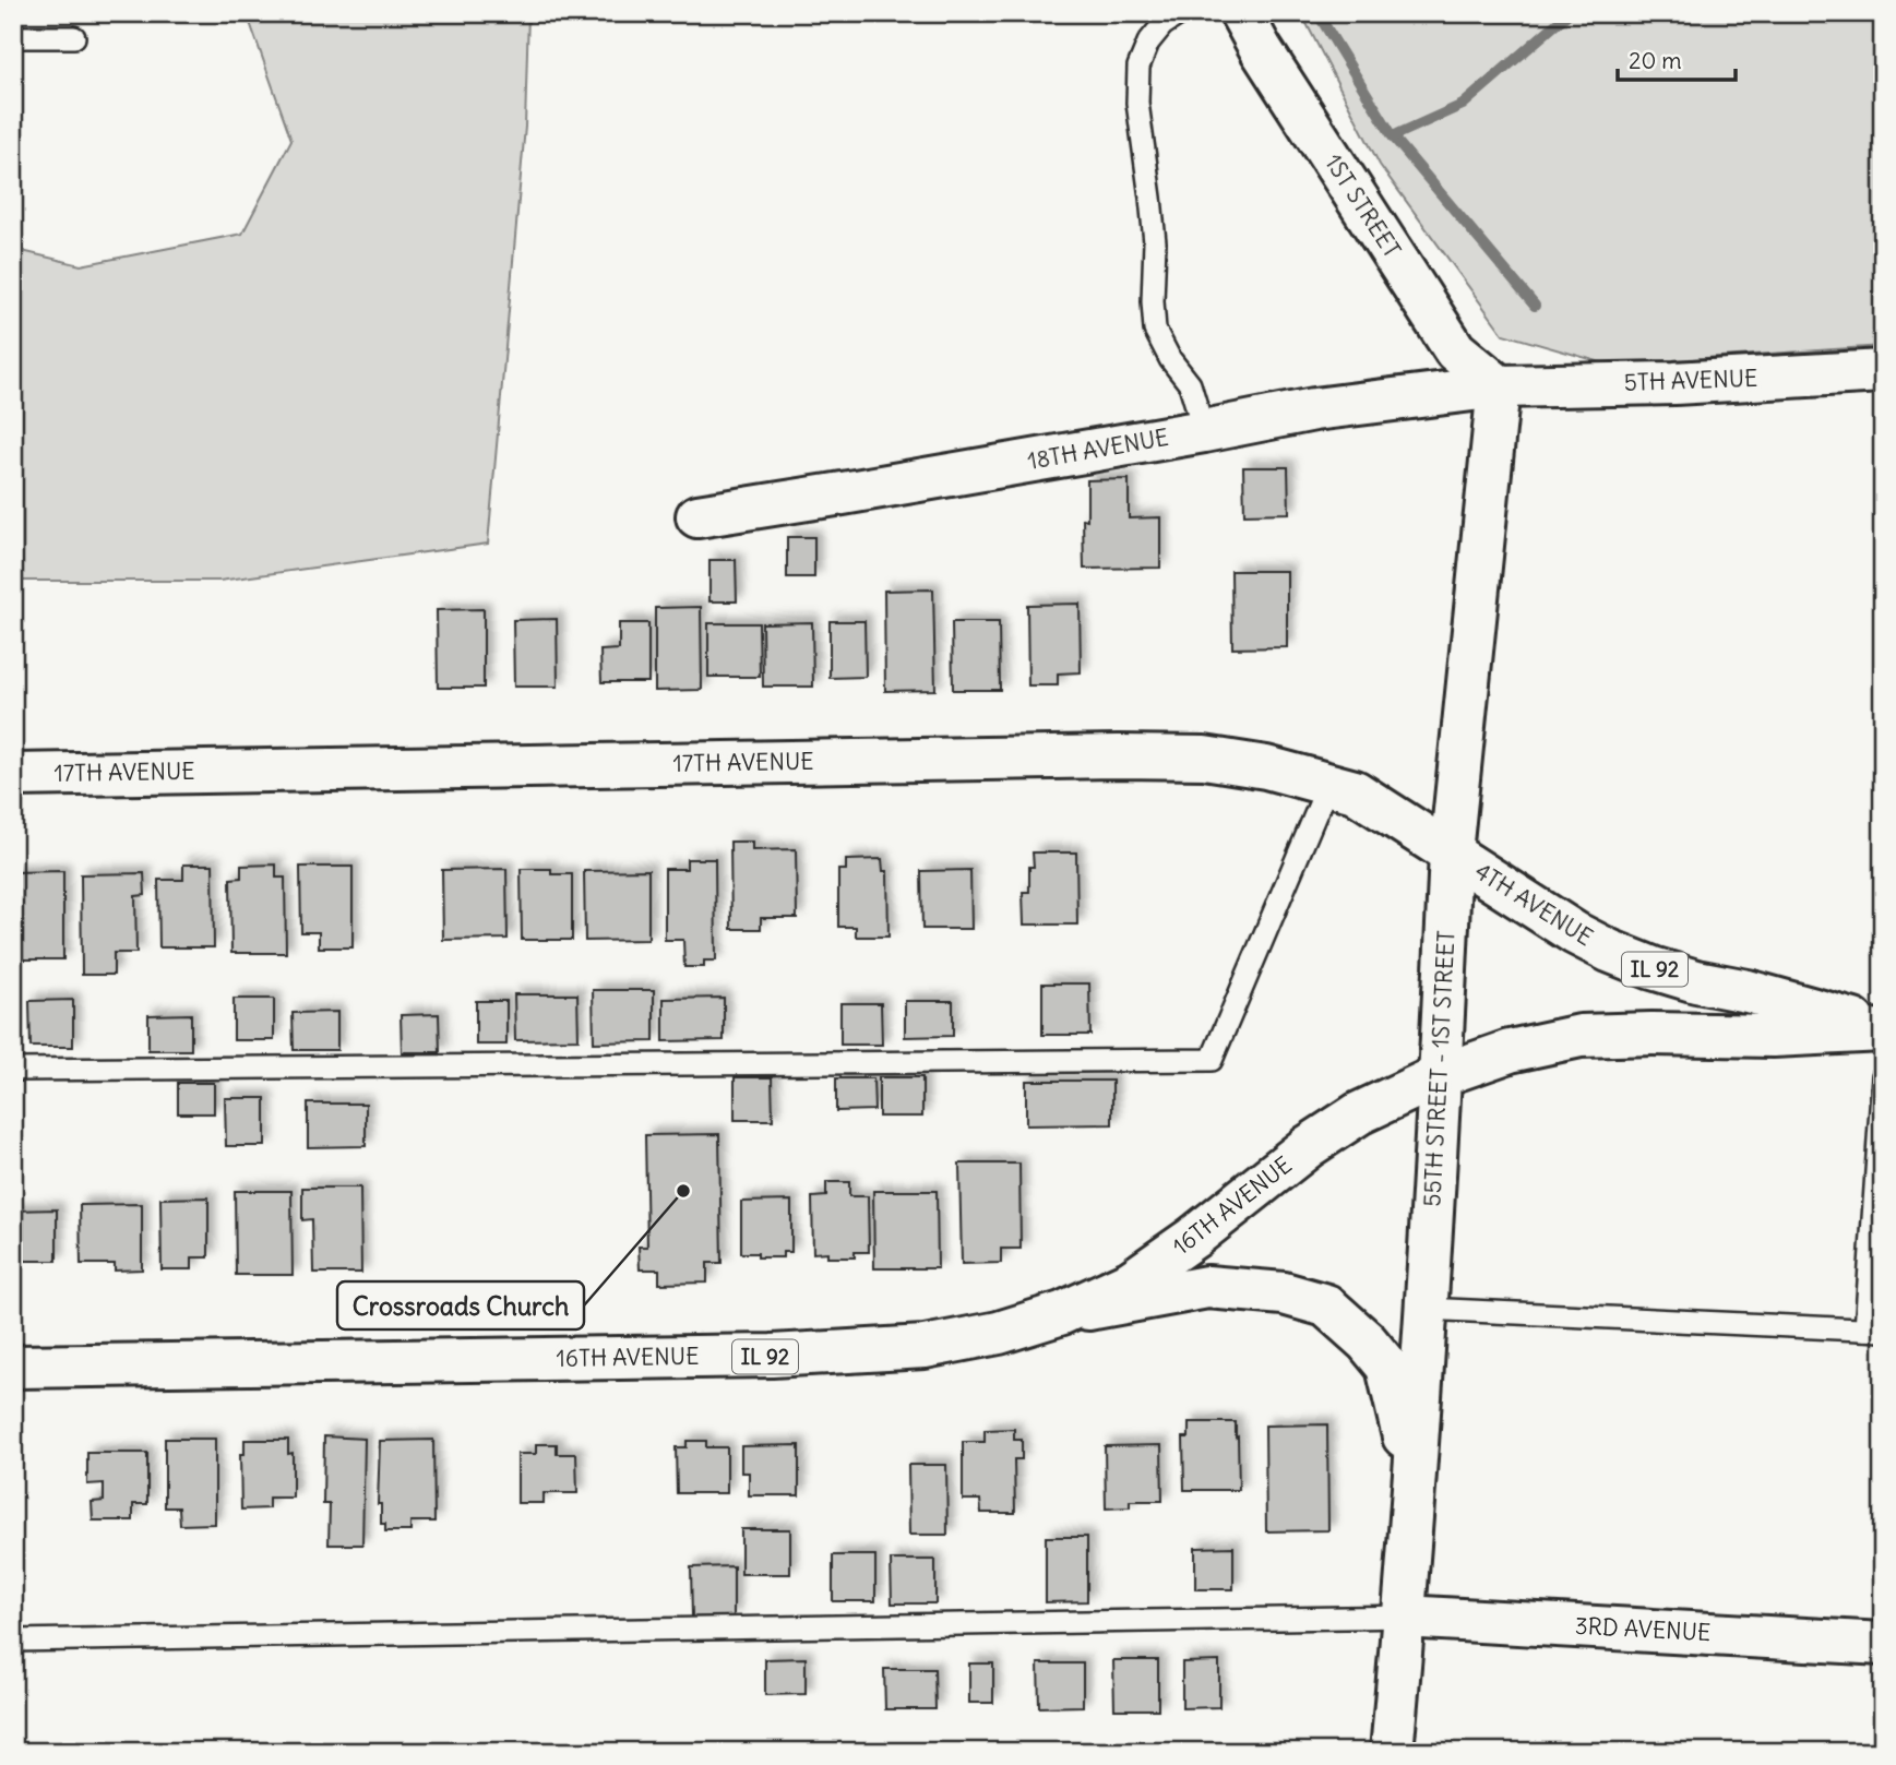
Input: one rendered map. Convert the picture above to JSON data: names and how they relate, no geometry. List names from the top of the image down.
{
  "streets": {
    "street": [
      "1ST STREET",
      "5TH AVENUE",
      "18TH AVENUE",
      "17TH AVENUE",
      "4TH AVENUE",
      "IL 92",
      "55TH STREET - 1ST STREET",
      "16TH AVENUE",
      "3RD AVENUE"
    ]
  },
  "crossings": [
    ["1ST STREET", "5TH AVENUE"],
    ["1ST STREET", "18TH AVENUE"],
    ["1ST STREET", "55TH STREET - 1ST STREET"],
    ["5TH AVENUE", "18TH AVENUE"],
    ["5TH AVENUE", "55TH STREET - 1ST STREET"],
    ["18TH AVENUE", "55TH STREET - 1ST STREET"],
    ["17TH AVENUE", "4TH AVENUE"],
    ["17TH AVENUE", "55TH STREET - 1ST STREET"],
    ["4TH AVENUE", "55TH STREET - 1ST STREET"],
    ["4TH AVENUE", "16TH AVENUE"],
    ["55TH STREET - 1ST STREET", "16TH AVENUE"],
    ["55TH STREET - 1ST STREET", "3RD AVENUE"]
  ],
  "places": ["Crossroads Church"],
  "scale_bar": "20 m"
}
